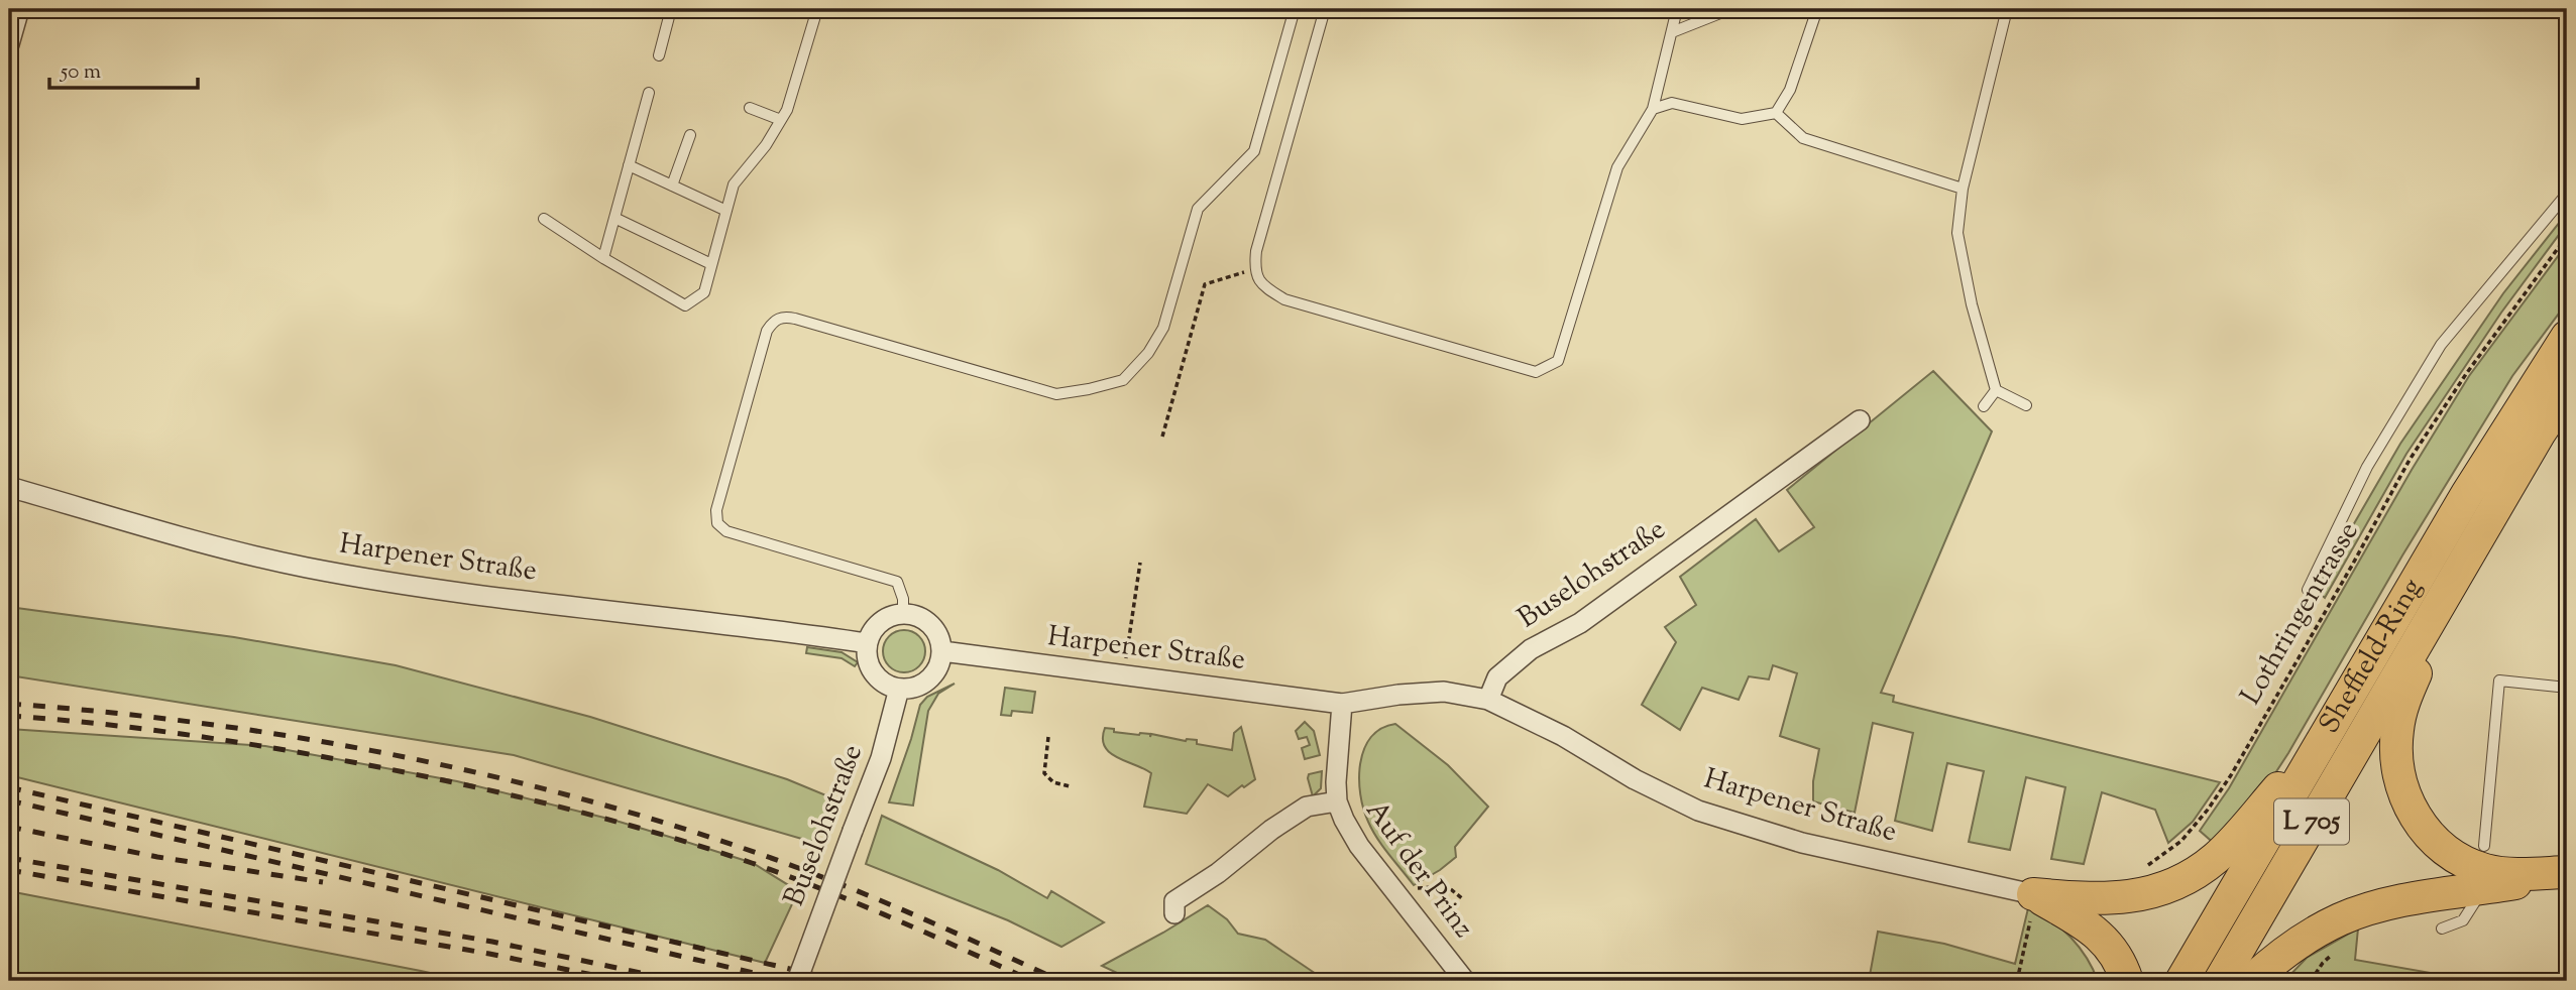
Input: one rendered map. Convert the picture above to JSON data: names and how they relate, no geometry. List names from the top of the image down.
{
  "streets": {
    "highway": ["Sheffield-Ring", "L 705"],
    "street": ["Harpener Straße", "Buselohstraße", "Auf der Prinz"],
    "path": ["Lothringentrasse"]
  },
  "crossings": [
    ["Harpener Straße", "Buselohstraße"],
    ["Harpener Straße", "L 705"],
    ["Harpener Straße", "Auf der Prinz"],
    ["Sheffield-Ring", "L 705"]
  ],
  "scale_bar": "50 m"
}
